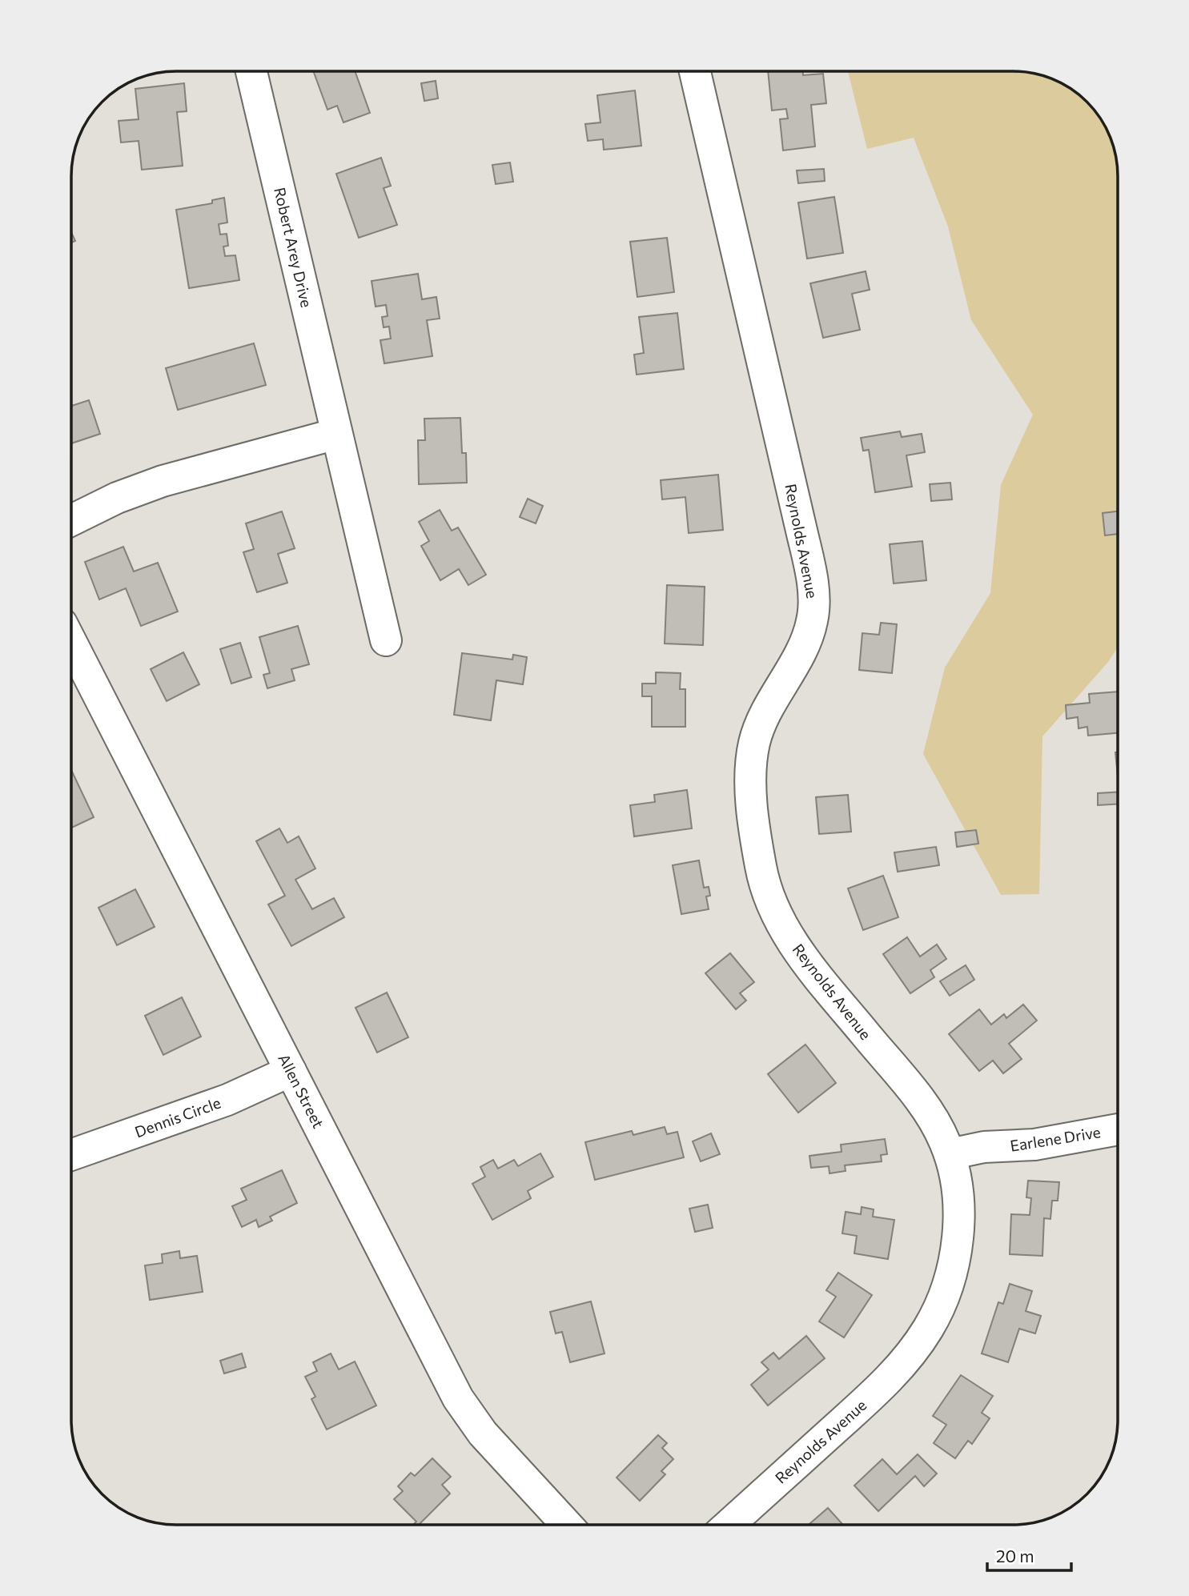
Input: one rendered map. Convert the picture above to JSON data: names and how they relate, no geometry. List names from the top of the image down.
{
  "streets": {
    "street": [
      "Robert Arey Drive",
      "Reynolds Avenue",
      "Allen Street",
      "Dennis Circle",
      "Earlene Drive"
    ]
  },
  "crossings": [
    ["Reynolds Avenue", "Earlene Drive"],
    ["Allen Street", "Dennis Circle"]
  ],
  "scale_bar": "20 m"
}
